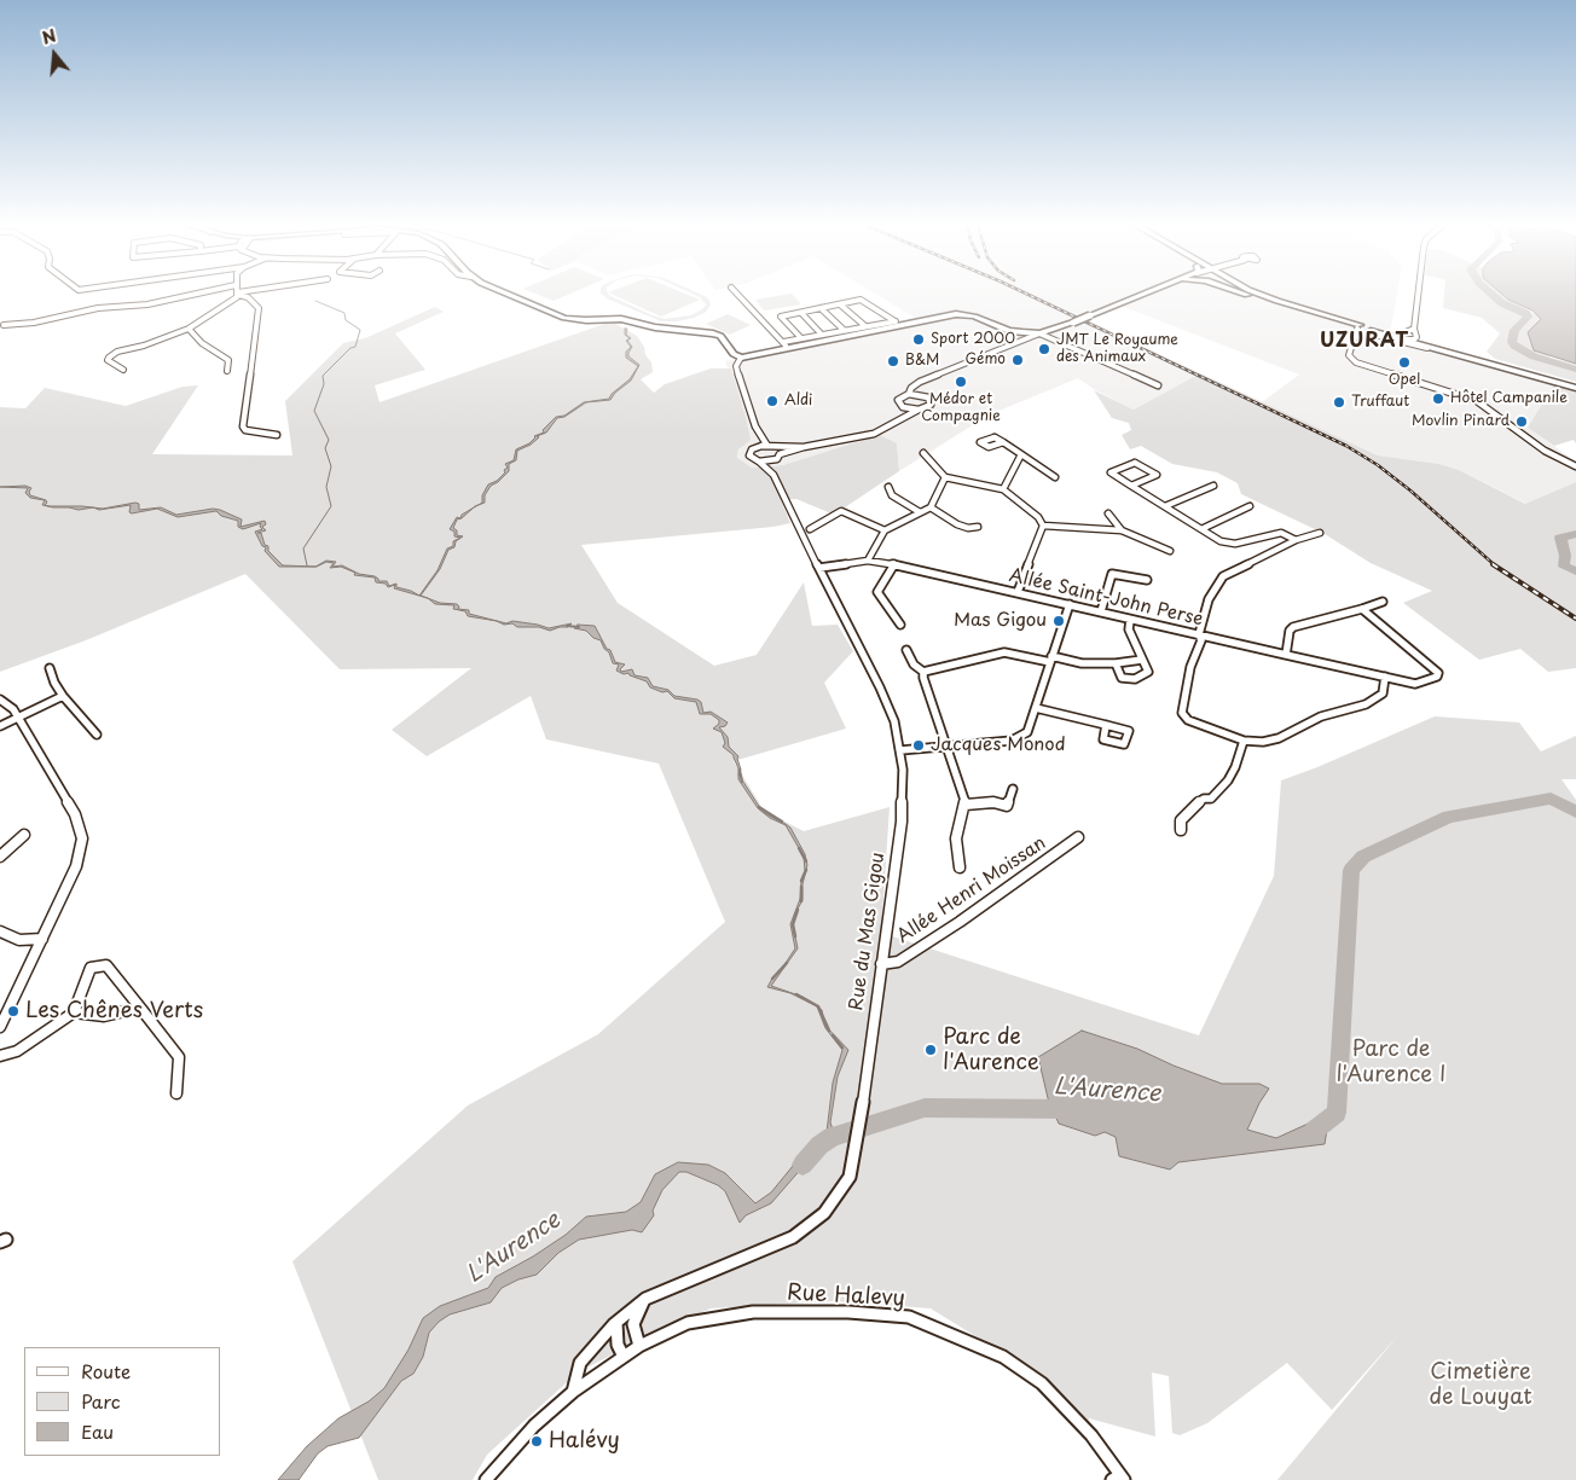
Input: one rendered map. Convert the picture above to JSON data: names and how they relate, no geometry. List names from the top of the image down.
{
  "streets": {
    "street": [
      "Allée Saint-John Perse",
      "Allée Henri Moissan",
      "Rue du Mas Gigou",
      "Rue Halevy"
    ]
  },
  "crossings": [
    ["Allée Saint-John Perse", "Rue du Mas Gigou"],
    ["Allée Henri Moissan", "Rue du Mas Gigou"],
    ["Rue du Mas Gigou", "Rue Halevy"]
  ],
  "districts": ["UZURAT"],
  "water": ["L'Aurence"],
  "parks": ["Parc de l'Aurence I", "Cimetière de Louyat"],
  "places": [
    "Sport 2000",
    "JMT Le Royaume des Animaux",
    "Gémo",
    "B&M",
    "Opel",
    "Médor et Compagnie",
    "Hôtel Campanile",
    "Aldi",
    "Truffaut",
    "Movlin Pinard",
    "Mas Gigou",
    "Jacques Monod",
    "Les Chênes Verts",
    "Parc de l'Aurence",
    "Halévy"
  ],
  "legend": ["Route", "Parc", "Eau"],
  "north": "top"
}
